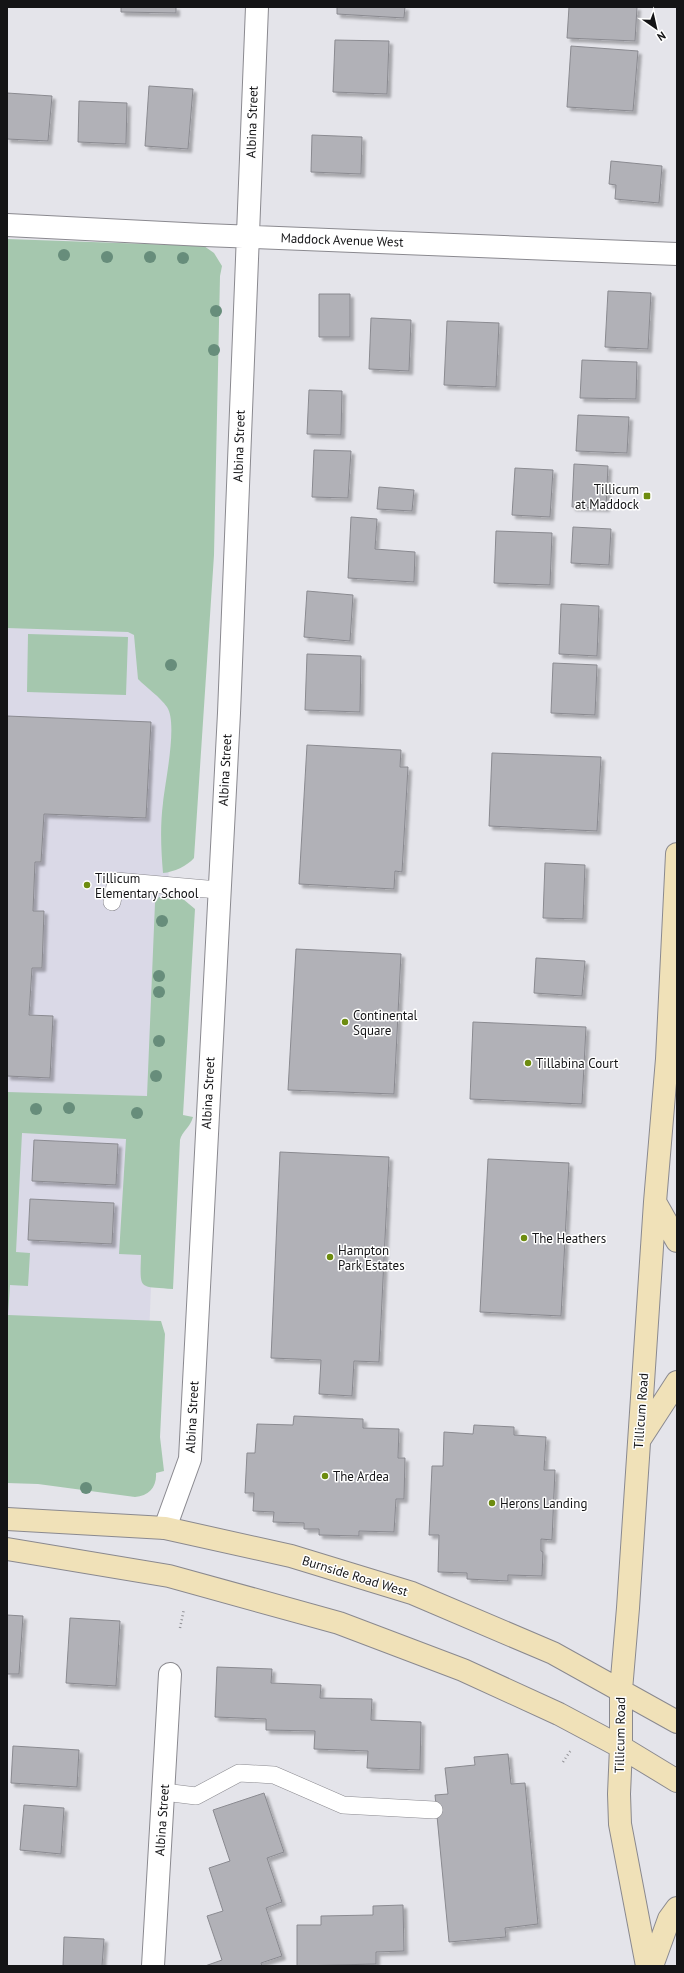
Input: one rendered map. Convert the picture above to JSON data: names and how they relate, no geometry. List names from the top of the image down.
{
  "streets": {
    "main road": ["Tillicum Road", "Burnside Road West"],
    "street": ["Albina Street", "Maddock Avenue West"]
  },
  "crossings": [
    ["Albina Street", "Maddock Avenue West"],
    ["Albina Street", "Burnside Road West"],
    ["Tillicum Road", "Burnside Road West"]
  ],
  "places": {
    "transit": ["Tillicum at Maddock"],
    "other": [
      "Tillicum Elementary School",
      "Continental Square",
      "Tillabina Court",
      "The Heathers",
      "Hampton Park Estates",
      "The Ardea",
      "Herons Landing"
    ]
  },
  "north": "bottom right"
}
